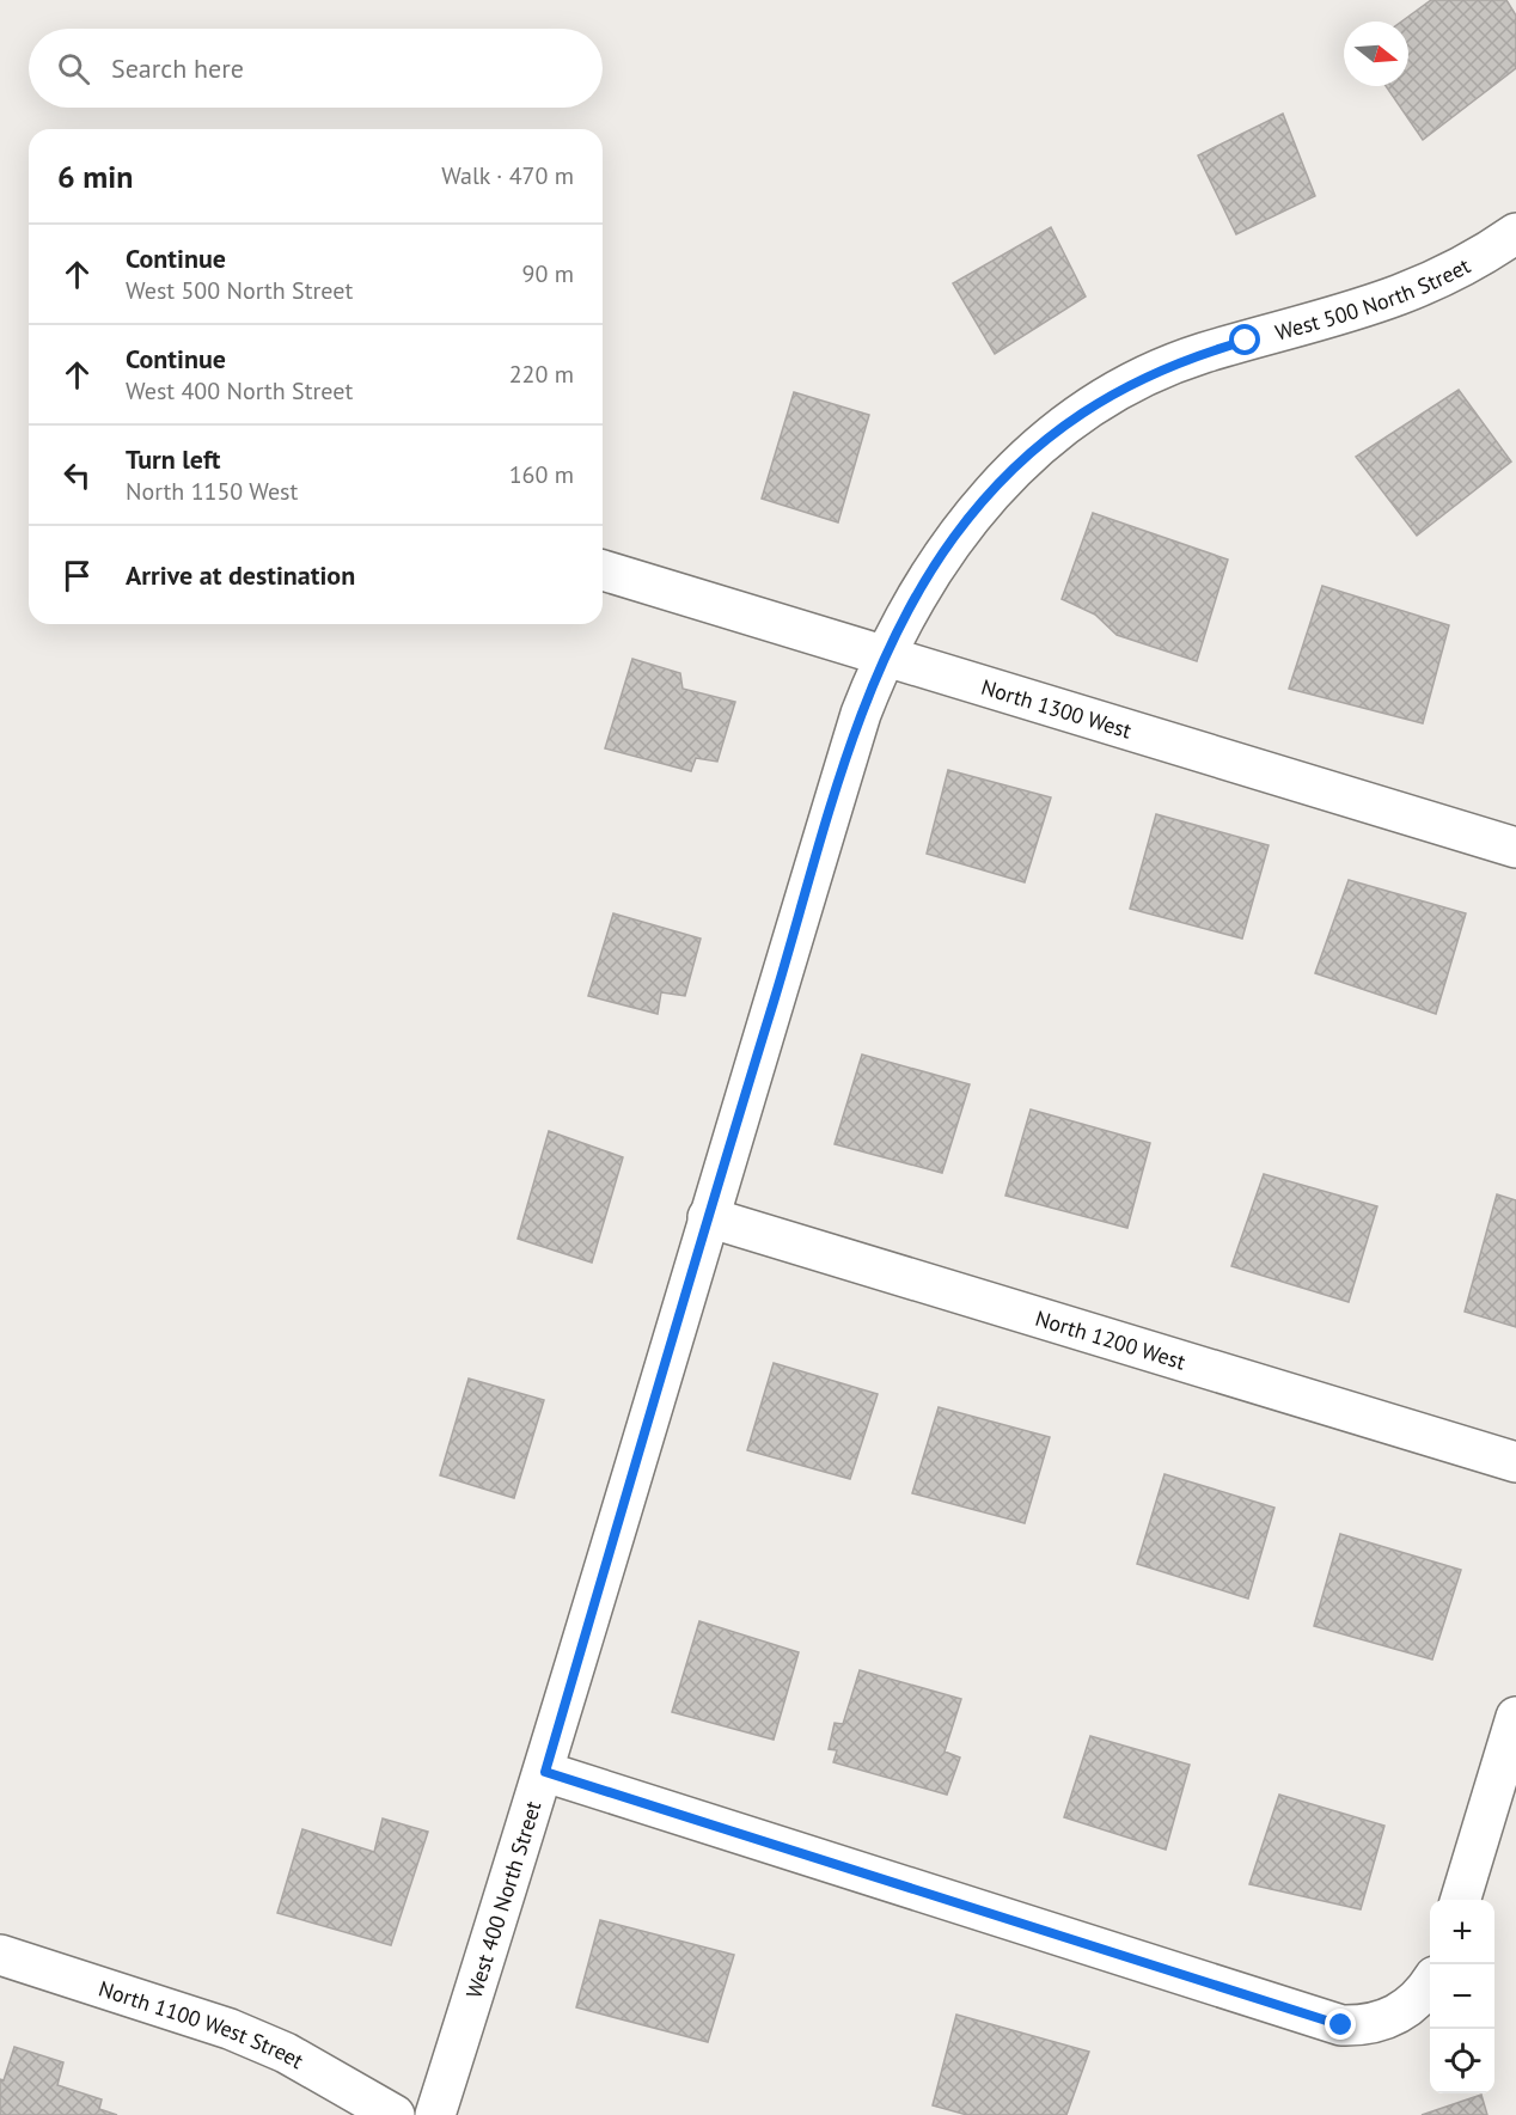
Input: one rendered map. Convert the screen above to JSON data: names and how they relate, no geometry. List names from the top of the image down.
{
  "streets": {
    "street": [
      "West 500 North Street",
      "North 1300 West",
      "North 1200 West",
      "West 400 North Street",
      "North 1100 West Street"
    ]
  },
  "crossings": [
    ["West 500 North Street", "North 1300 West"],
    ["West 500 North Street", "West 400 North Street"],
    ["North 1300 West", "West 400 North Street"],
    ["North 1200 West", "West 400 North Street"]
  ],
  "north": "right",
  "page": {
    "search": "Search here",
    "heading": ["6 min", "Walk · 470 m"],
    "list": [
      ["Continue", "West 500 North Street", "90 m"],
      ["Continue", "West 400 North Street", "220 m"],
      ["Turn left", "North 1150 West", "160 m"],
      "Arrive at destination"
    ],
    "map_buttons": ["+", "−"]
  }
}
